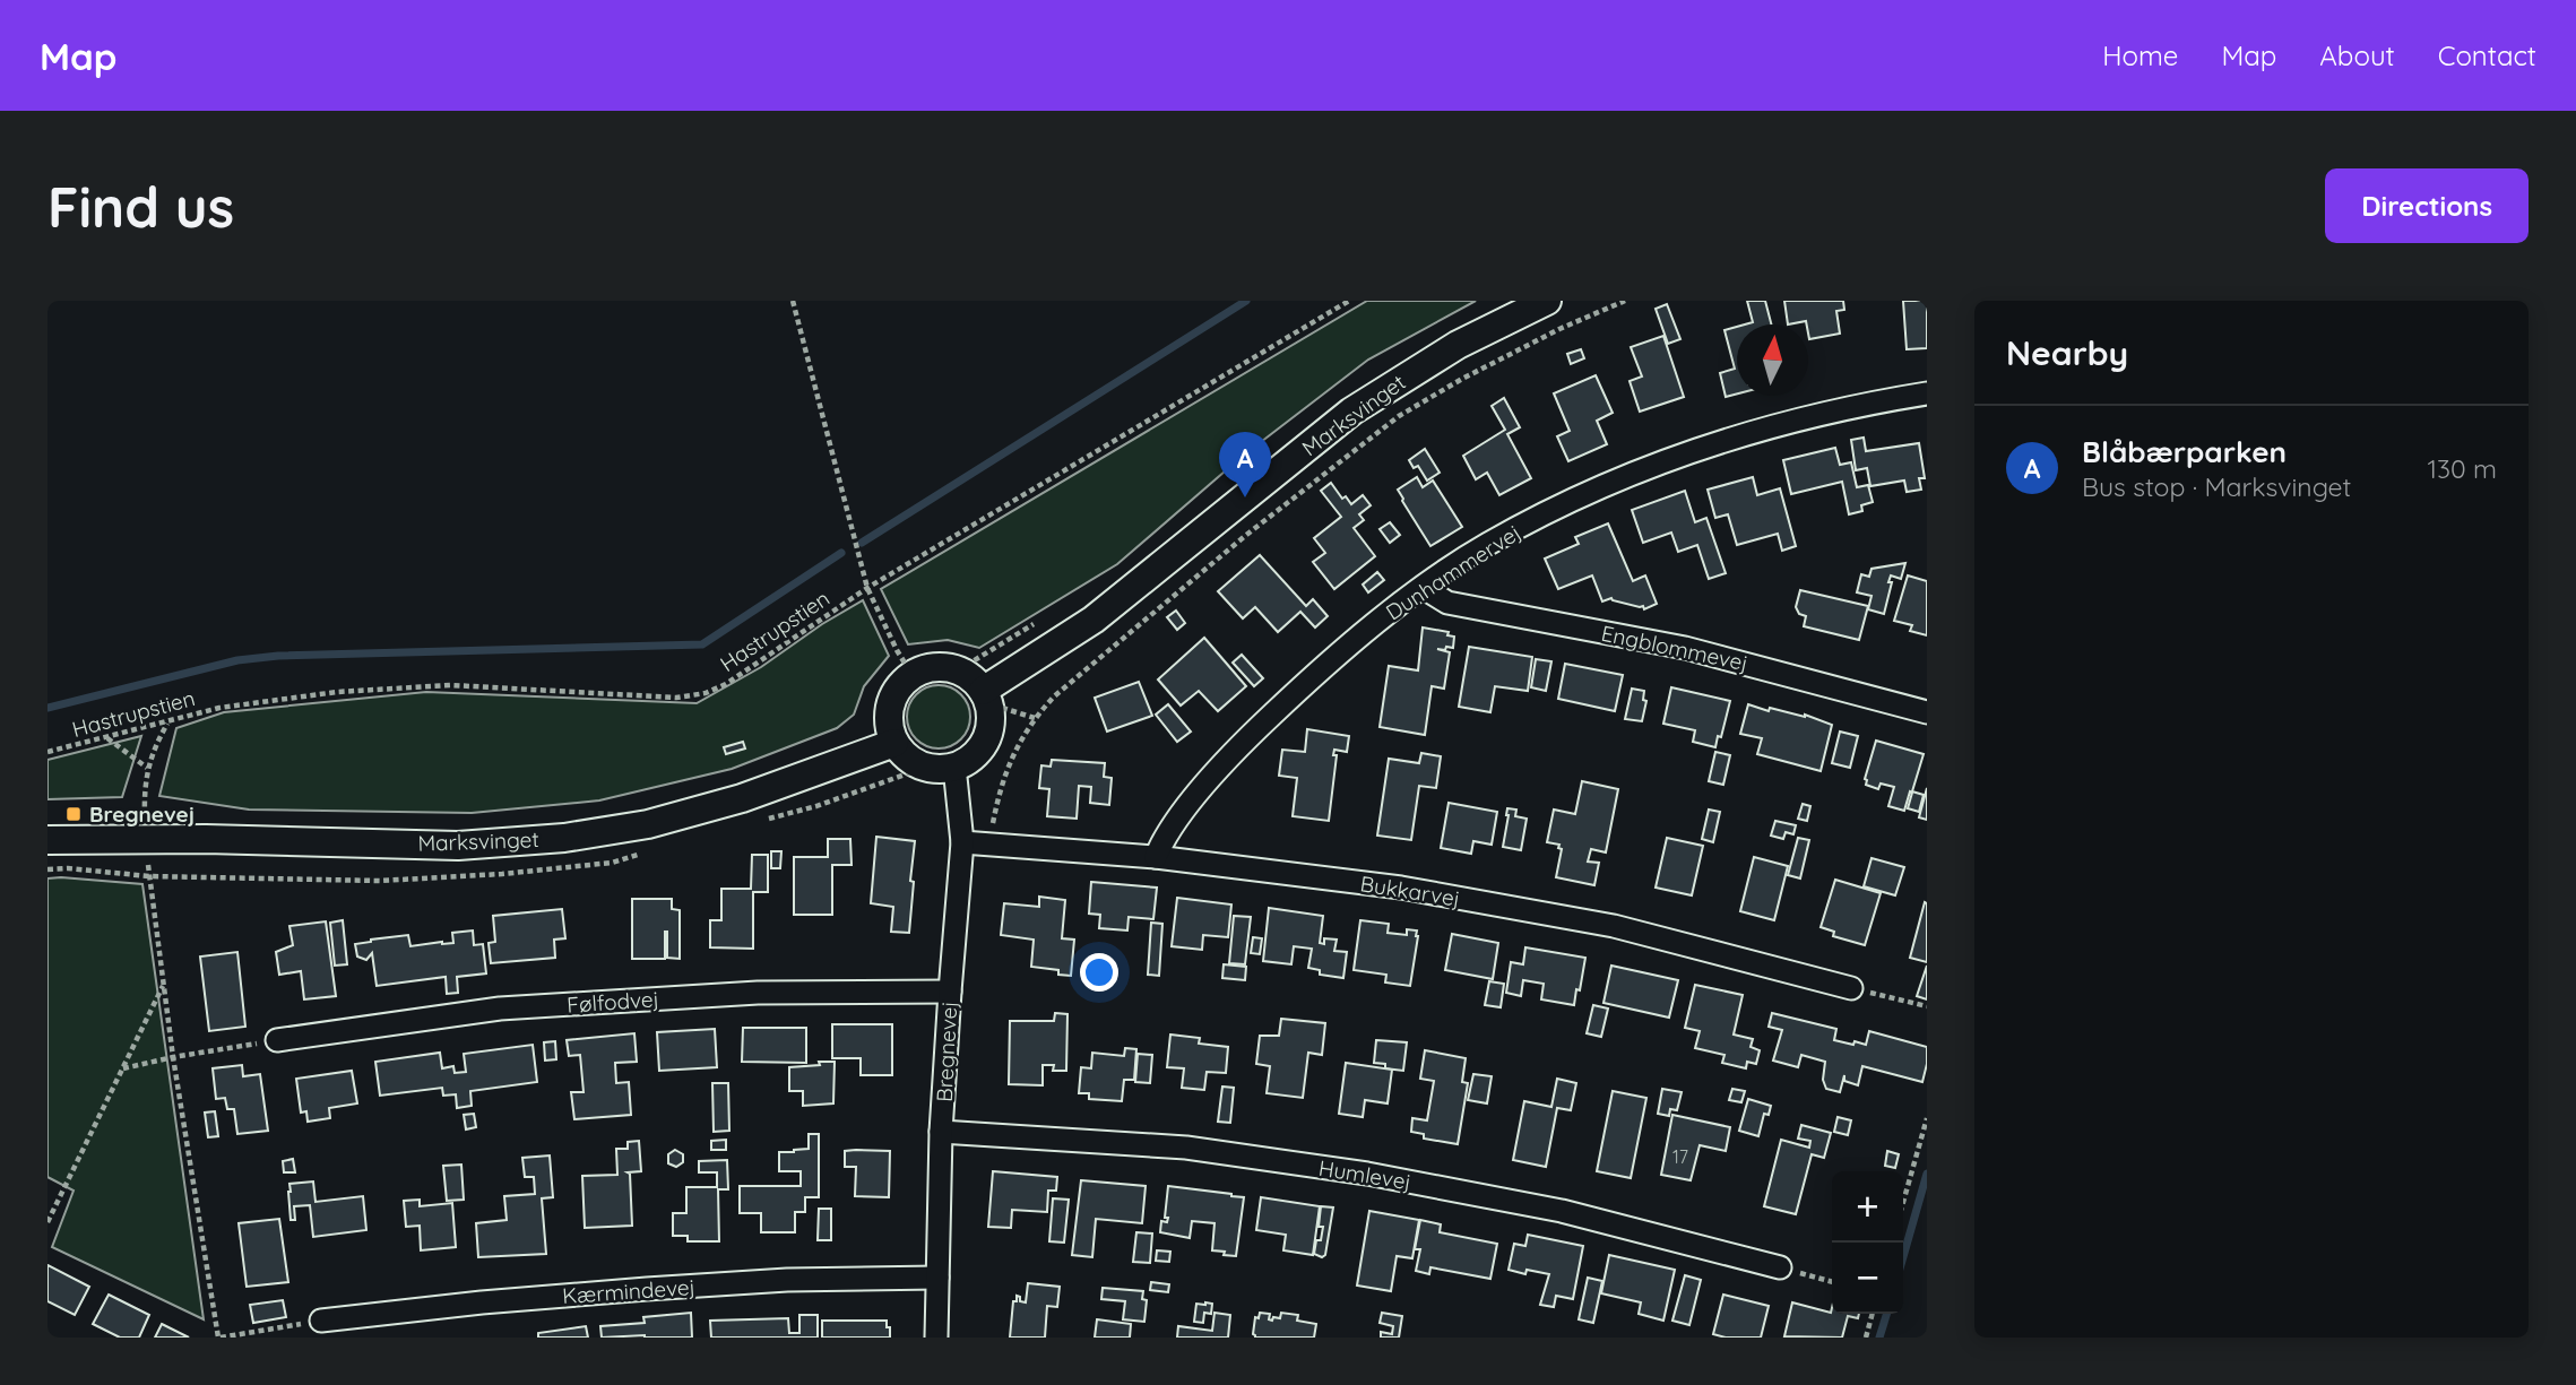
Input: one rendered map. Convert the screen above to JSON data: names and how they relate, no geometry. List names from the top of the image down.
{
  "streets": {
    "street": [
      "Marksvinget",
      "Dunhammervej",
      "Engblommevej",
      "Bukkarvej",
      "Følfodvej",
      "Bregnevej",
      "Humlevej",
      "Kærmindevej"
    ],
    "path": ["Hastrupstien"]
  },
  "crossings": [
    ["Marksvinget", "Bregnevej"],
    ["Dunhammervej", "Engblommevej"],
    ["Dunhammervej", "Bukkarvej"],
    ["Bukkarvej", "Bregnevej"],
    ["Følfodvej", "Bregnevej"],
    ["Bregnevej", "Humlevej"],
    ["Bregnevej", "Kærmindevej"]
  ],
  "places": {
    "transit": ["Bregnevej"]
  },
  "house_numbers": ["17"],
  "north": "top",
  "page": {
    "header": "Map",
    "nav": [
      "Home",
      "Map",
      "About",
      "Contact"
    ],
    "buttons": "Directions",
    "title": "Find us",
    "heading": "Nearby",
    "list": [
      {
        "mark": "A",
        "name": "Blåbærparken",
        "note": "Bus stop · Marksvinget",
        "value": "130 m"
      }
    ],
    "pins": "A",
    "map_buttons": ["+", "−"]
  }
}
